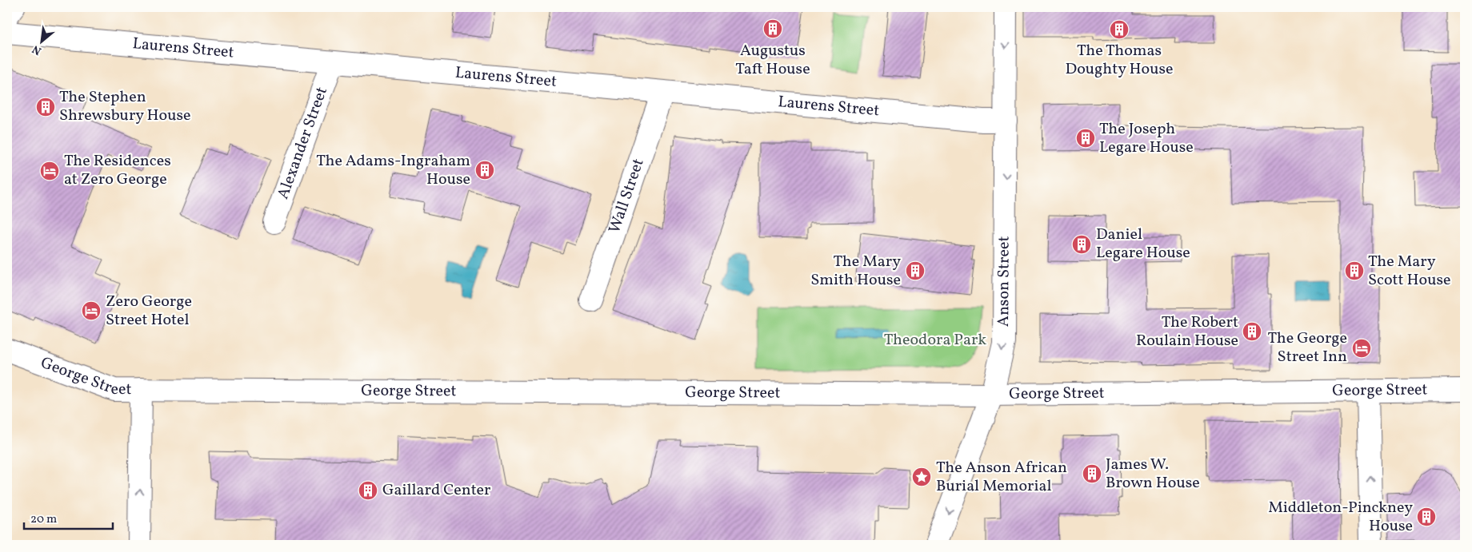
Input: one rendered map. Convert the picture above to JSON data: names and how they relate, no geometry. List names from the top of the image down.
{
  "streets": {
    "street": [
      "Laurens Street",
      "Alexander Street",
      "Wall Street",
      "Anson Street",
      "George Street"
    ]
  },
  "crossings": [
    ["Laurens Street", "Alexander Street"],
    ["Laurens Street", "Wall Street"],
    ["Laurens Street", "Anson Street"],
    ["Anson Street", "George Street"]
  ],
  "one_way": ["Anson Street"],
  "parks": ["Theodora Park"],
  "places": {
    "building": [
      "Augustus Taft House",
      "The Thomas Doughty House",
      "The Stephen Shrewsbury House",
      "The Joseph Legare House",
      "The Adams-Ingraham House",
      "Daniel Legare House",
      "The Mary Smith House",
      "The Mary Scott House",
      "The Robert Roulain House",
      "James W. Brown House",
      "Gaillard Center",
      "Middleton-Pinckney House"
    ],
    "hotel": ["The Residences at Zero George", "Zero George Street Hotel", "The George Street Inn"],
    "place": ["The Anson African Burial Memorial"]
  },
  "scale_bar": "20 m",
  "north": "bottom left"
}
